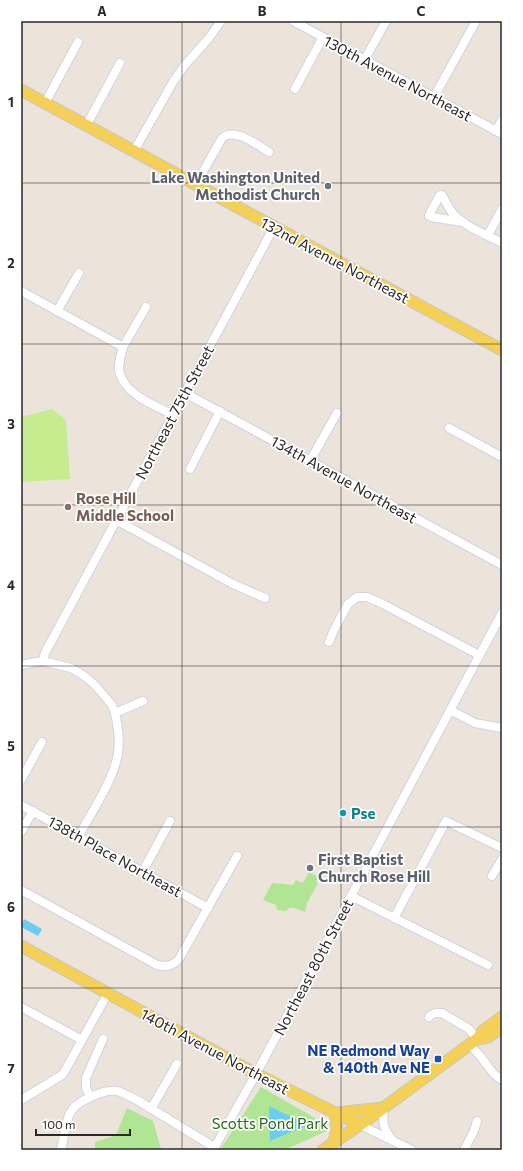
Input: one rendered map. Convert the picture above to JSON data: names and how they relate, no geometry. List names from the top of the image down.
{
  "streets": {
    "main road": ["132nd Avenue Northeast", "140th Avenue Northeast"],
    "street": [
      "130th Avenue Northeast",
      "Northeast 75th Street",
      "134th Avenue Northeast",
      "138th Place Northeast",
      "Northeast 80th Street"
    ]
  },
  "crossings": [
    ["132nd Avenue Northeast", "Northeast 75th Street"],
    ["Northeast 75th Street", "134th Avenue Northeast"],
    ["Northeast 80th Street", "140th Avenue Northeast"]
  ],
  "parks": ["Scotts Pond Park"],
  "places": {
    "other": [
      "Lake Washington United Methodist Church",
      "Rose Hill Middle School",
      "Pse",
      "First Baptist Church Rose Hill"
    ],
    "transit": ["NE Redmond Way & 140th Ave NE"]
  },
  "scale_bar": "100 m",
  "grid": {
    "columns": ["A", "B", "C"],
    "rows": [
      "1",
      "2",
      "3",
      "4",
      "5",
      "6",
      "7"
    ]
  }
}
